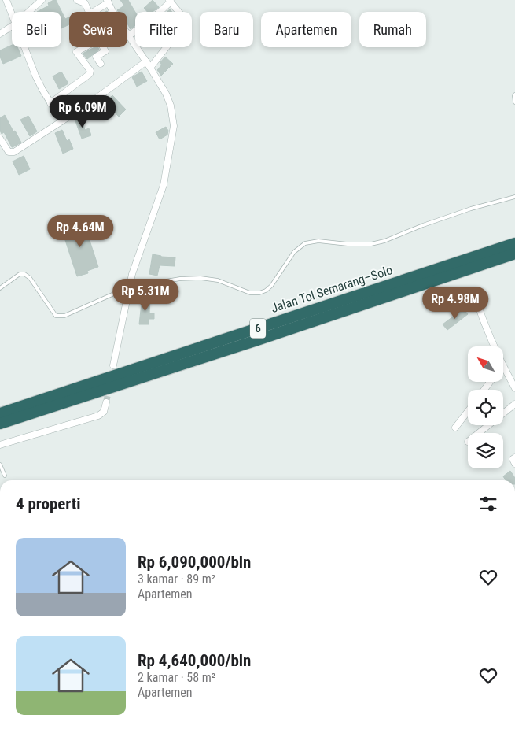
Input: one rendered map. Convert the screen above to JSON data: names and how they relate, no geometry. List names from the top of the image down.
{
  "streets": {
    "highway": ["Jalan Tol Semarang–Solo", "6"]
  },
  "north": "top left",
  "page": {
    "chip": [
      "Beli",
      "Sewa",
      "Filter",
      "Baru",
      "Apartemen",
      "Rumah"
    ],
    "price": [
      "Rp 6.09M",
      "Rp 4.64M",
      "Rp 5.31M",
      "Rp 4.98M"
    ],
    "heading": "4 properti",
    "list": [
      {
        "name": "Rp 6,090,000/bln",
        "note": "3 kamar · 89 m² · Apartemen"
      },
      {
        "name": "Rp 4,640,000/bln",
        "note": "2 kamar · 58 m² · Apartemen"
      }
    ]
  }
}
